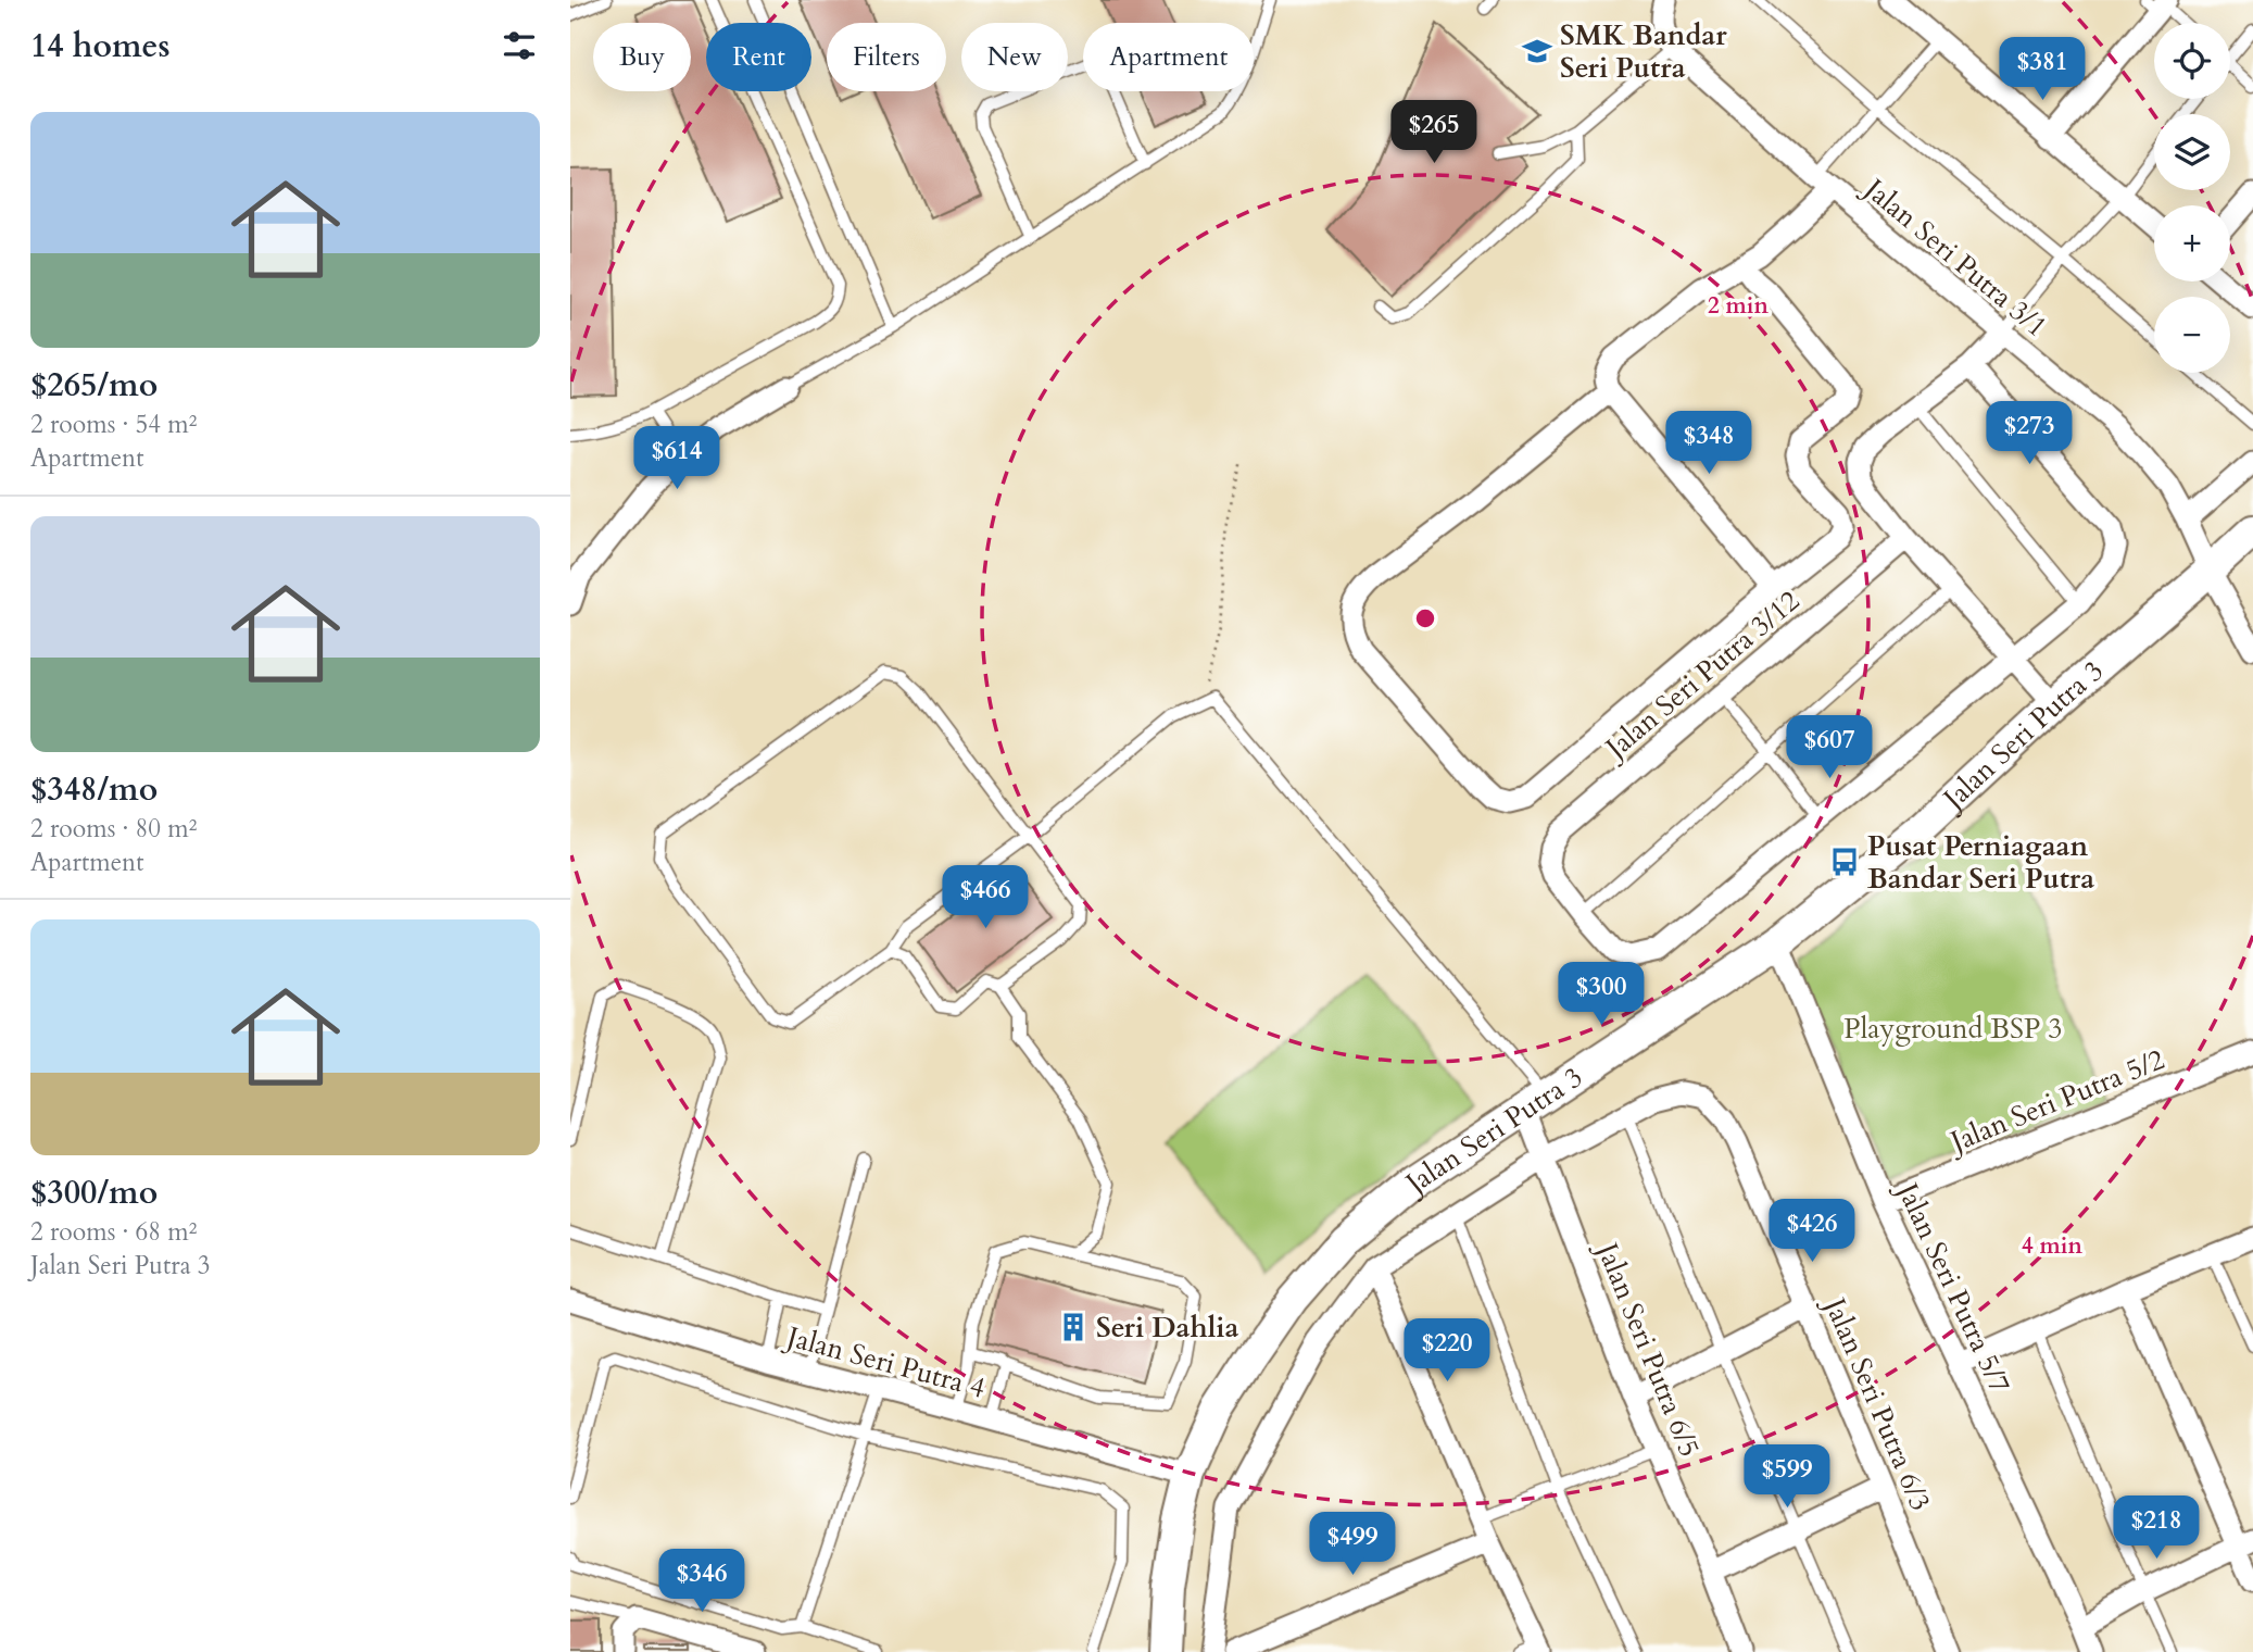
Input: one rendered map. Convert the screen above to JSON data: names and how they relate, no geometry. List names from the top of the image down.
{
  "streets": {
    "street": [
      "Jalan Seri Putra 3/1",
      "Jalan Seri Putra 3/12",
      "Jalan Seri Putra 3",
      "Jalan Seri Putra 5/2",
      "Jalan Seri Putra 5/7",
      "Jalan Seri Putra 6/5",
      "Jalan Seri Putra 4",
      "Jalan Seri Putra 6/3"
    ]
  },
  "crossings": [
    ["Jalan Seri Putra 3/1", "Jalan Seri Putra 3"],
    ["Jalan Seri Putra 3", "Jalan Seri Putra 5/7"],
    ["Jalan Seri Putra 3", "Jalan Seri Putra 6/5"],
    ["Jalan Seri Putra 3", "Jalan Seri Putra 4"],
    ["Jalan Seri Putra 5/2", "Jalan Seri Putra 5/7"],
    ["Jalan Seri Putra 6/5", "Jalan Seri Putra 6/3"]
  ],
  "parks": ["Playground BSP 3"],
  "places": {
    "school or university": ["SMK Bandar Seri Putra"],
    "bus stop": ["Pusat Perniagaan Bandar Seri Putra"],
    "building": ["Seri Dahlia"]
  },
  "page": {
    "heading": "14 homes",
    "map_buttons": ["+", "−"],
    "chip": [
      "Buy",
      "Rent",
      "Filters",
      "New",
      "Apartment"
    ],
    "price": [
      "$381",
      "$265",
      "$273",
      "$348",
      "$614",
      "$607",
      "$466",
      "$300",
      "$426",
      "$220",
      "$599",
      "$218",
      "$499",
      "$346"
    ],
    "list": [
      {
        "name": "$265/mo",
        "note": "2 rooms · 54 m² · Apartment"
      },
      {
        "name": "$348/mo",
        "note": "2 rooms · 80 m² · Apartment"
      },
      {
        "name": "$300/mo",
        "note": "2 rooms · 68 m² · Jalan Seri Putra 3"
      }
    ]
  },
  "rings": ["2 min", "4 min"]
}
